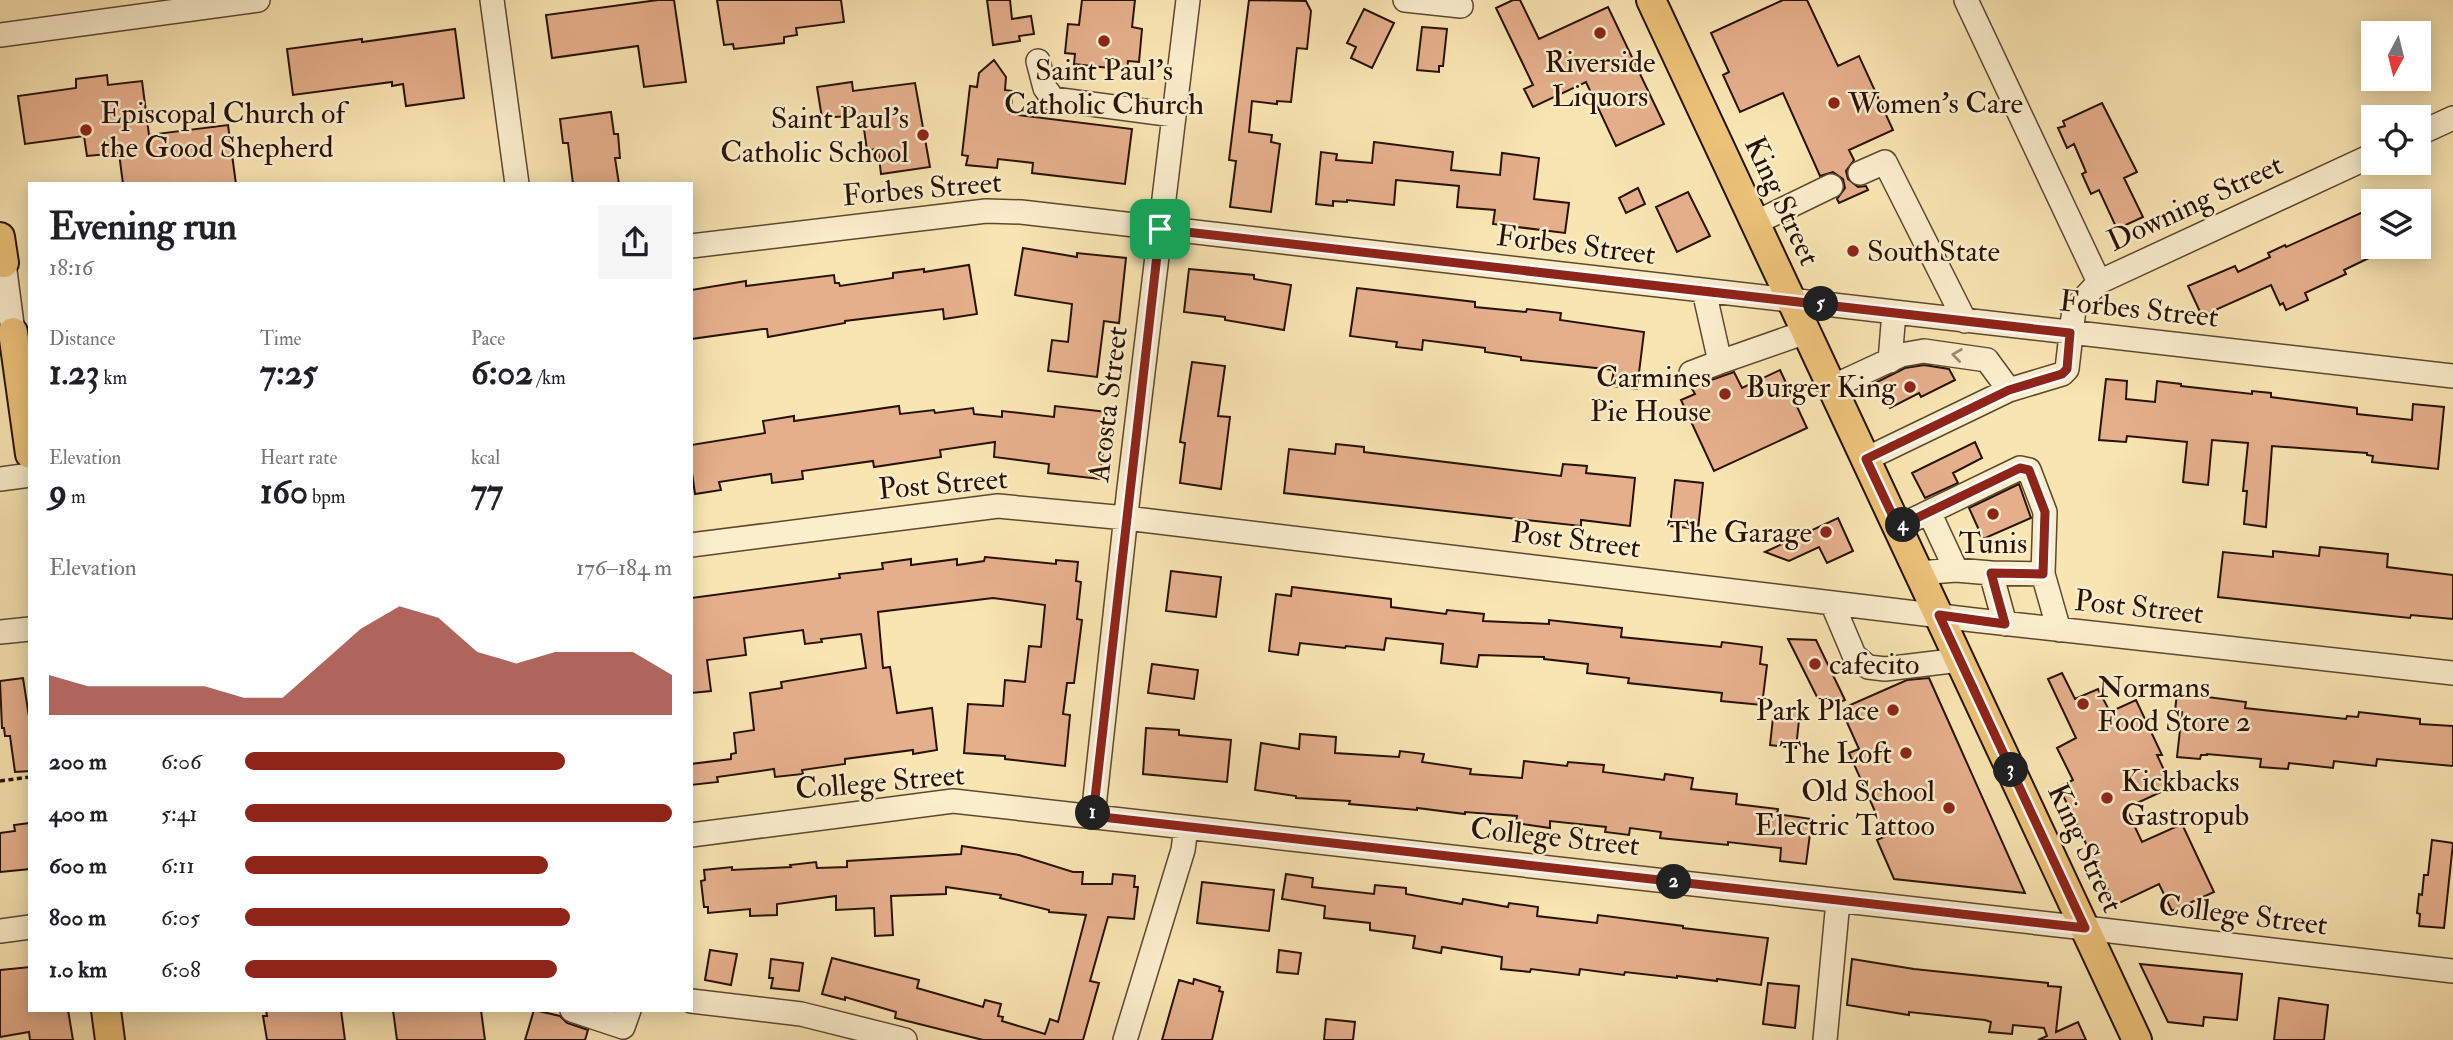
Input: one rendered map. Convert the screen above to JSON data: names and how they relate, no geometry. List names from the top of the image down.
{
  "streets": {
    "main road": ["King Street"],
    "street": [
      "Forbes Street",
      "Downing Street",
      "Acosta Street",
      "Post Street",
      "College Street"
    ]
  },
  "crossings": [
    ["Forbes Street", "King Street"],
    ["Forbes Street", "Downing Street"],
    ["Forbes Street", "Acosta Street"],
    ["King Street", "Post Street"],
    ["King Street", "College Street"],
    ["Acosta Street", "Post Street"],
    ["Acosta Street", "College Street"]
  ],
  "places": [
    "Riverside Liquors",
    "Saint Paul's Catholic Church",
    "Women's Care",
    "Episcopal Church of the Good Shepherd",
    "Saint Paul's Catholic School",
    "SouthState",
    "Burger King",
    "Carmines Pie House",
    "Tunis",
    "The Garage",
    "cafecito",
    "Normans Food Store 2",
    "Park Place",
    "The Loft",
    "Kickbacks Gastropub",
    "Old School Electric Tattoo"
  ],
  "north": "bottom",
  "page": {
    "heading": ["Evening run", "18:16"],
    "pins": [
      "5",
      "4",
      "3",
      "1",
      "2"
    ],
    "stats": [
      ["Distance", "1.23 km"],
      ["Time", "7:25"],
      ["Pace", "6:02 /km"],
      ["Elevation", "9 m"],
      ["Heart rate", "160 bpm"],
      ["kcal", "77"]
    ],
    "chart": ["Elevation", "176–184 m"],
    "list": [
      {
        "name": "200 m",
        "note": "6:06"
      },
      {
        "name": "400 m",
        "note": "5:41"
      },
      {
        "name": "600 m",
        "note": "6:11"
      },
      {
        "name": "800 m",
        "note": "6:05"
      },
      {
        "name": "1.0 km",
        "note": "6:08"
      }
    ]
  }
}
